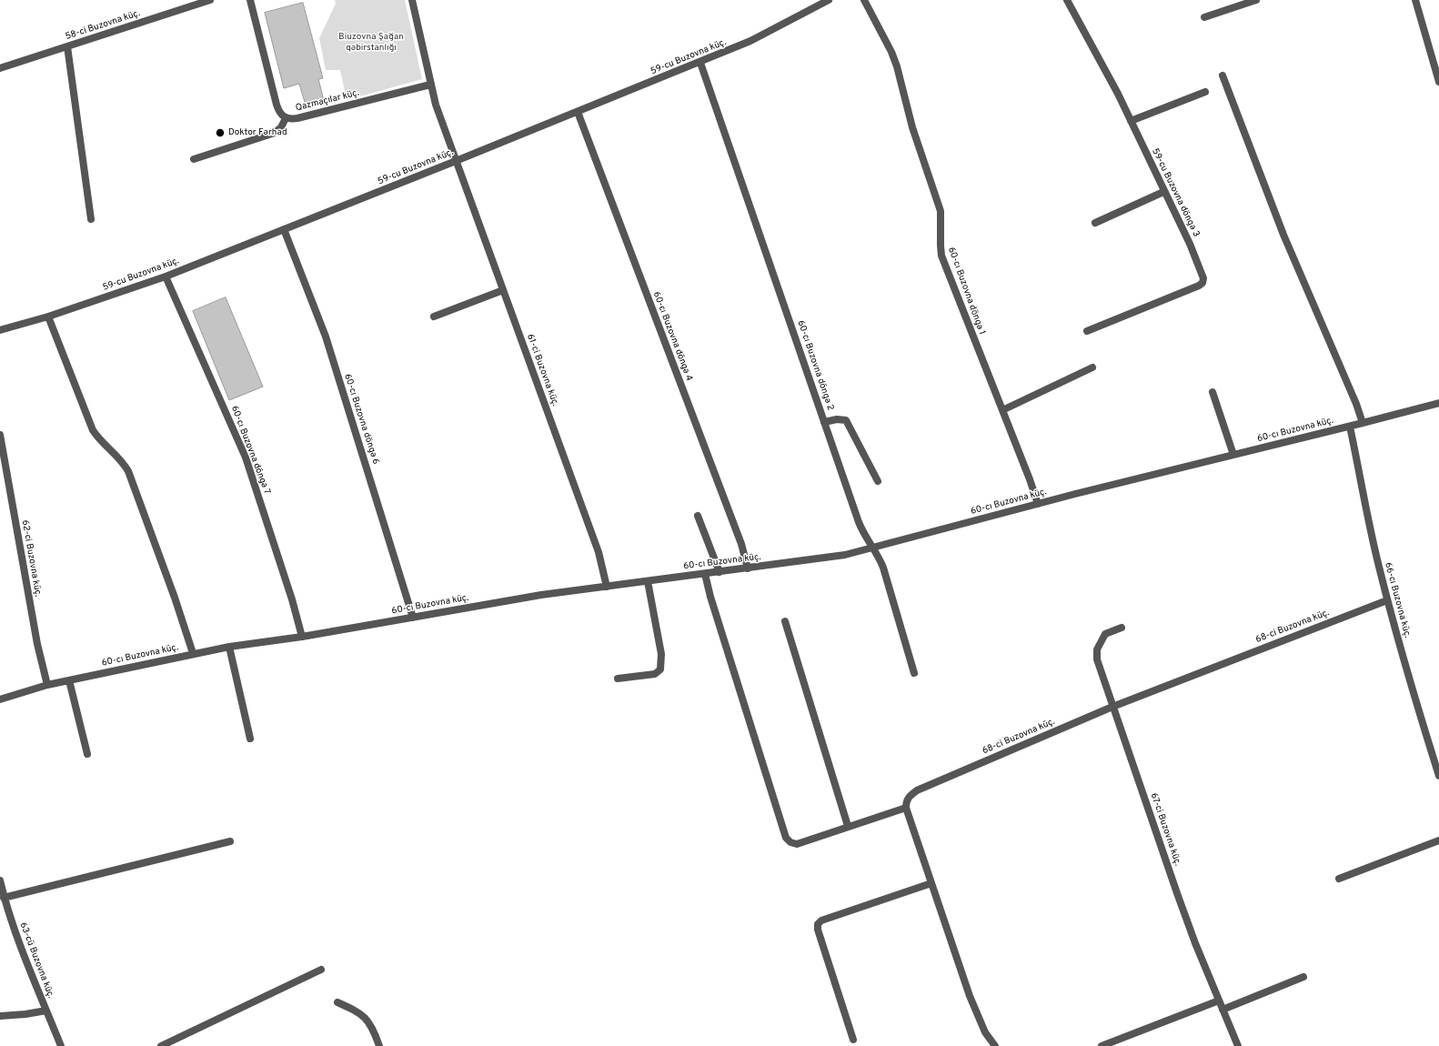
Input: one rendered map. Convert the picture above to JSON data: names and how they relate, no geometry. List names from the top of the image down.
{
  "streets": {
    "street": [
      "58-ci Buzovna küç.",
      "59-cu Buzovna küç.",
      "Qazmaçılar küç.",
      "59-cu Buzovna döngə 3",
      "60-cı Buzovna döngə 1",
      "60-cı Buzovna döngə 4",
      "60-cı Buzovna döngə 2",
      "61-ci Buzovna küç.",
      "60-cı Buzovna döngə 6",
      "60-cı Buzovna küç.",
      "60-cı Buzovna döngə 7",
      "62-ci Buzovna küç.",
      "66-cı Buzovna küç.",
      "68-ci Buzovna küç.",
      "67-ci Buzovna küç.",
      "63-cü Buzovna küç."
    ]
  },
  "crossings": [
    ["59-cu Buzovna küç.", "60-cı Buzovna döngə 4"],
    ["59-cu Buzovna küç.", "60-cı Buzovna döngə 2"],
    ["59-cu Buzovna küç.", "61-ci Buzovna küç."],
    ["59-cu Buzovna küç.", "60-cı Buzovna döngə 6"],
    ["59-cu Buzovna küç.", "60-cı Buzovna döngə 7"],
    ["Qazmaçılar küç.", "61-ci Buzovna küç."],
    ["60-cı Buzovna döngə 1", "60-cı Buzovna küç."],
    ["60-cı Buzovna döngə 4", "60-cı Buzovna küç."],
    ["60-cı Buzovna döngə 2", "60-cı Buzovna küç."],
    ["61-ci Buzovna küç.", "60-cı Buzovna küç."],
    ["60-cı Buzovna döngə 6", "60-cı Buzovna küç."],
    ["60-cı Buzovna küç.", "60-cı Buzovna döngə 7"],
    ["60-cı Buzovna küç.", "62-ci Buzovna küç."],
    ["60-cı Buzovna küç.", "66-cı Buzovna küç."],
    ["66-cı Buzovna küç.", "68-ci Buzovna küç."],
    ["68-ci Buzovna küç.", "67-ci Buzovna küç."]
  ],
  "parks": ["Biuzovna Şağan qəbirstanlığı"],
  "places": ["Doktor Fərhad"]
}
